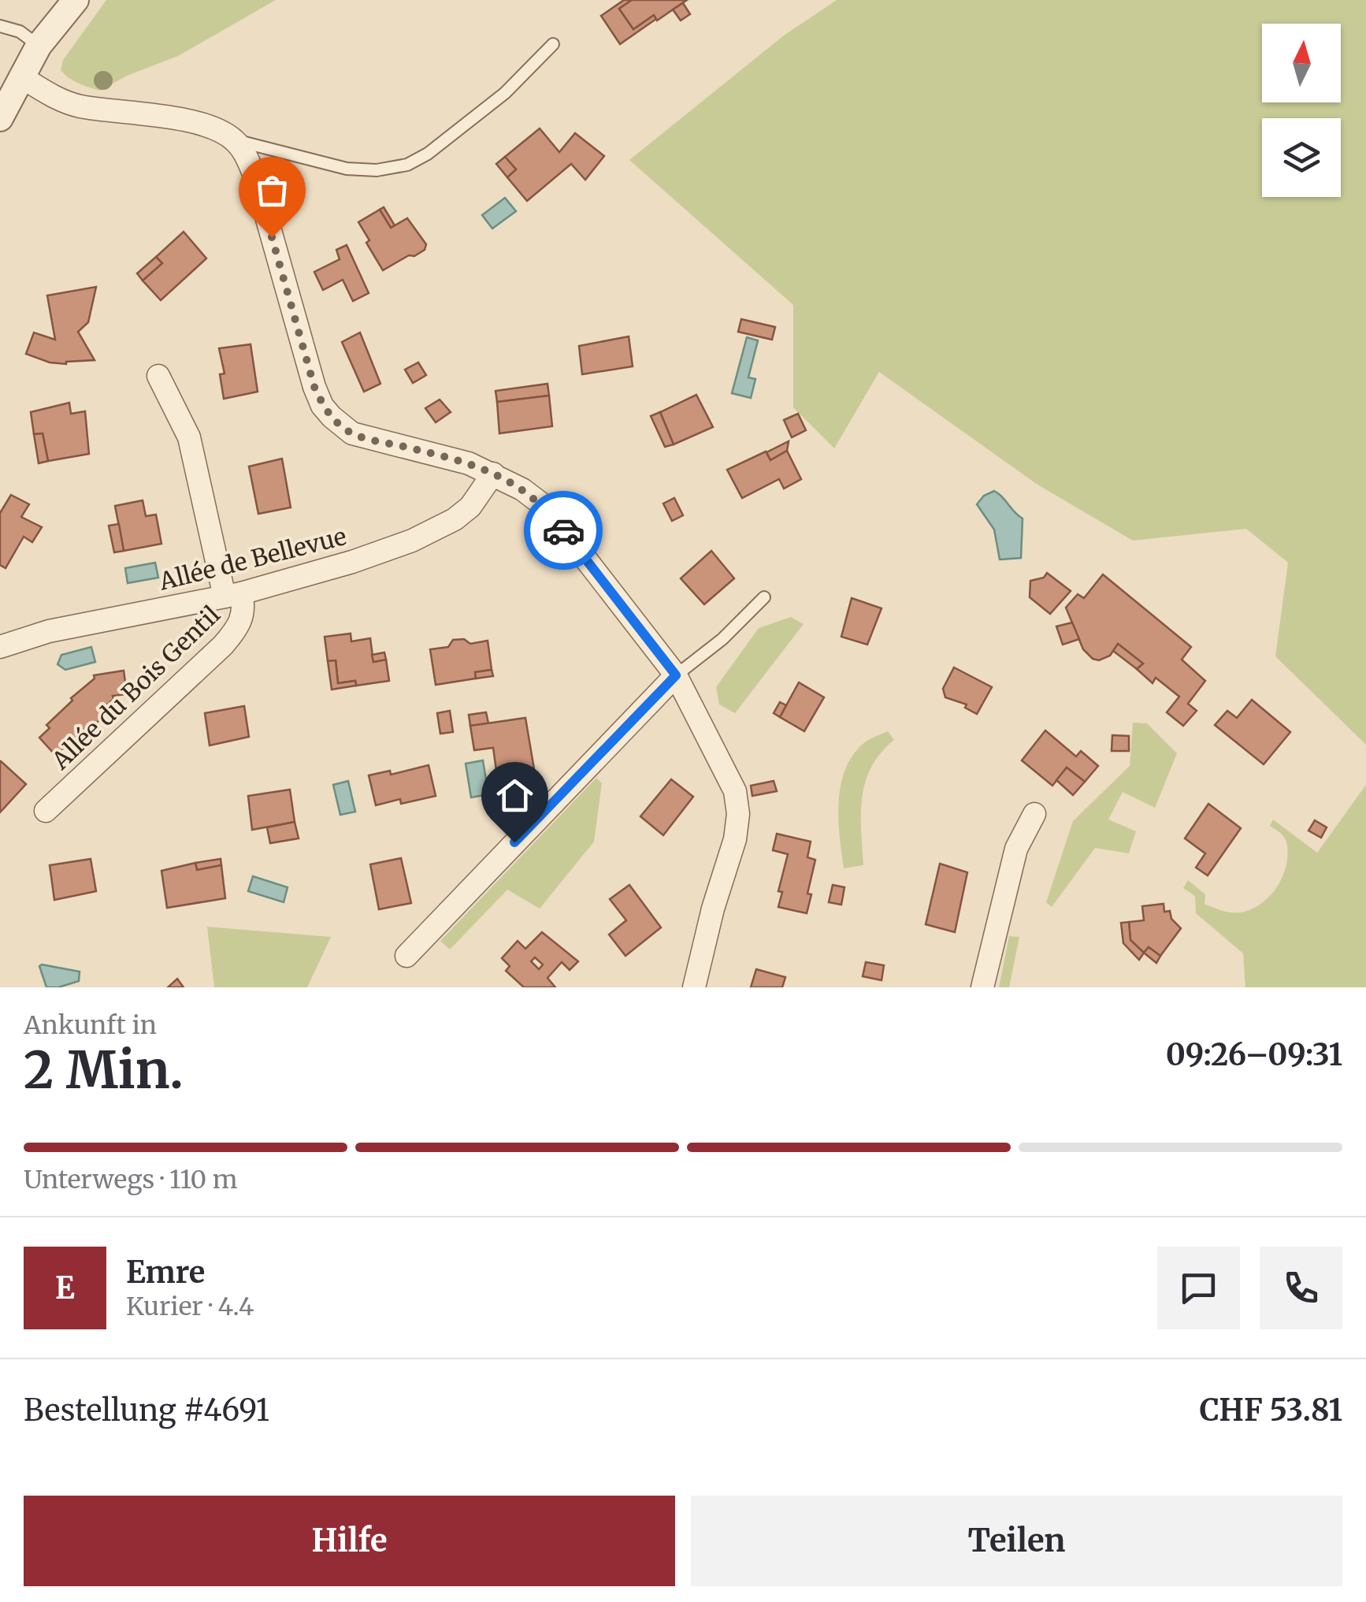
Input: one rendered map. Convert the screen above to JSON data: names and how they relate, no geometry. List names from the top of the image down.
{
  "streets": {
    "street": ["Allée de Bellevue", "Allée du Bois Gentil"]
  },
  "crossings": [
    ["Allée de Bellevue", "Allée du Bois Gentil"]
  ],
  "north": "top",
  "page": {
    "heading": ["2 Min.", "Ankunft in", "09:26–09:31"],
    "panel": [
      "Emre",
      "Kurier · 4.4",
      "Bestellung #4691",
      "CHF 53.81"
    ],
    "bar": "Unterwegs · 110 m",
    "round": "E",
    "buttons": ["Hilfe", "Teilen"]
  }
}
